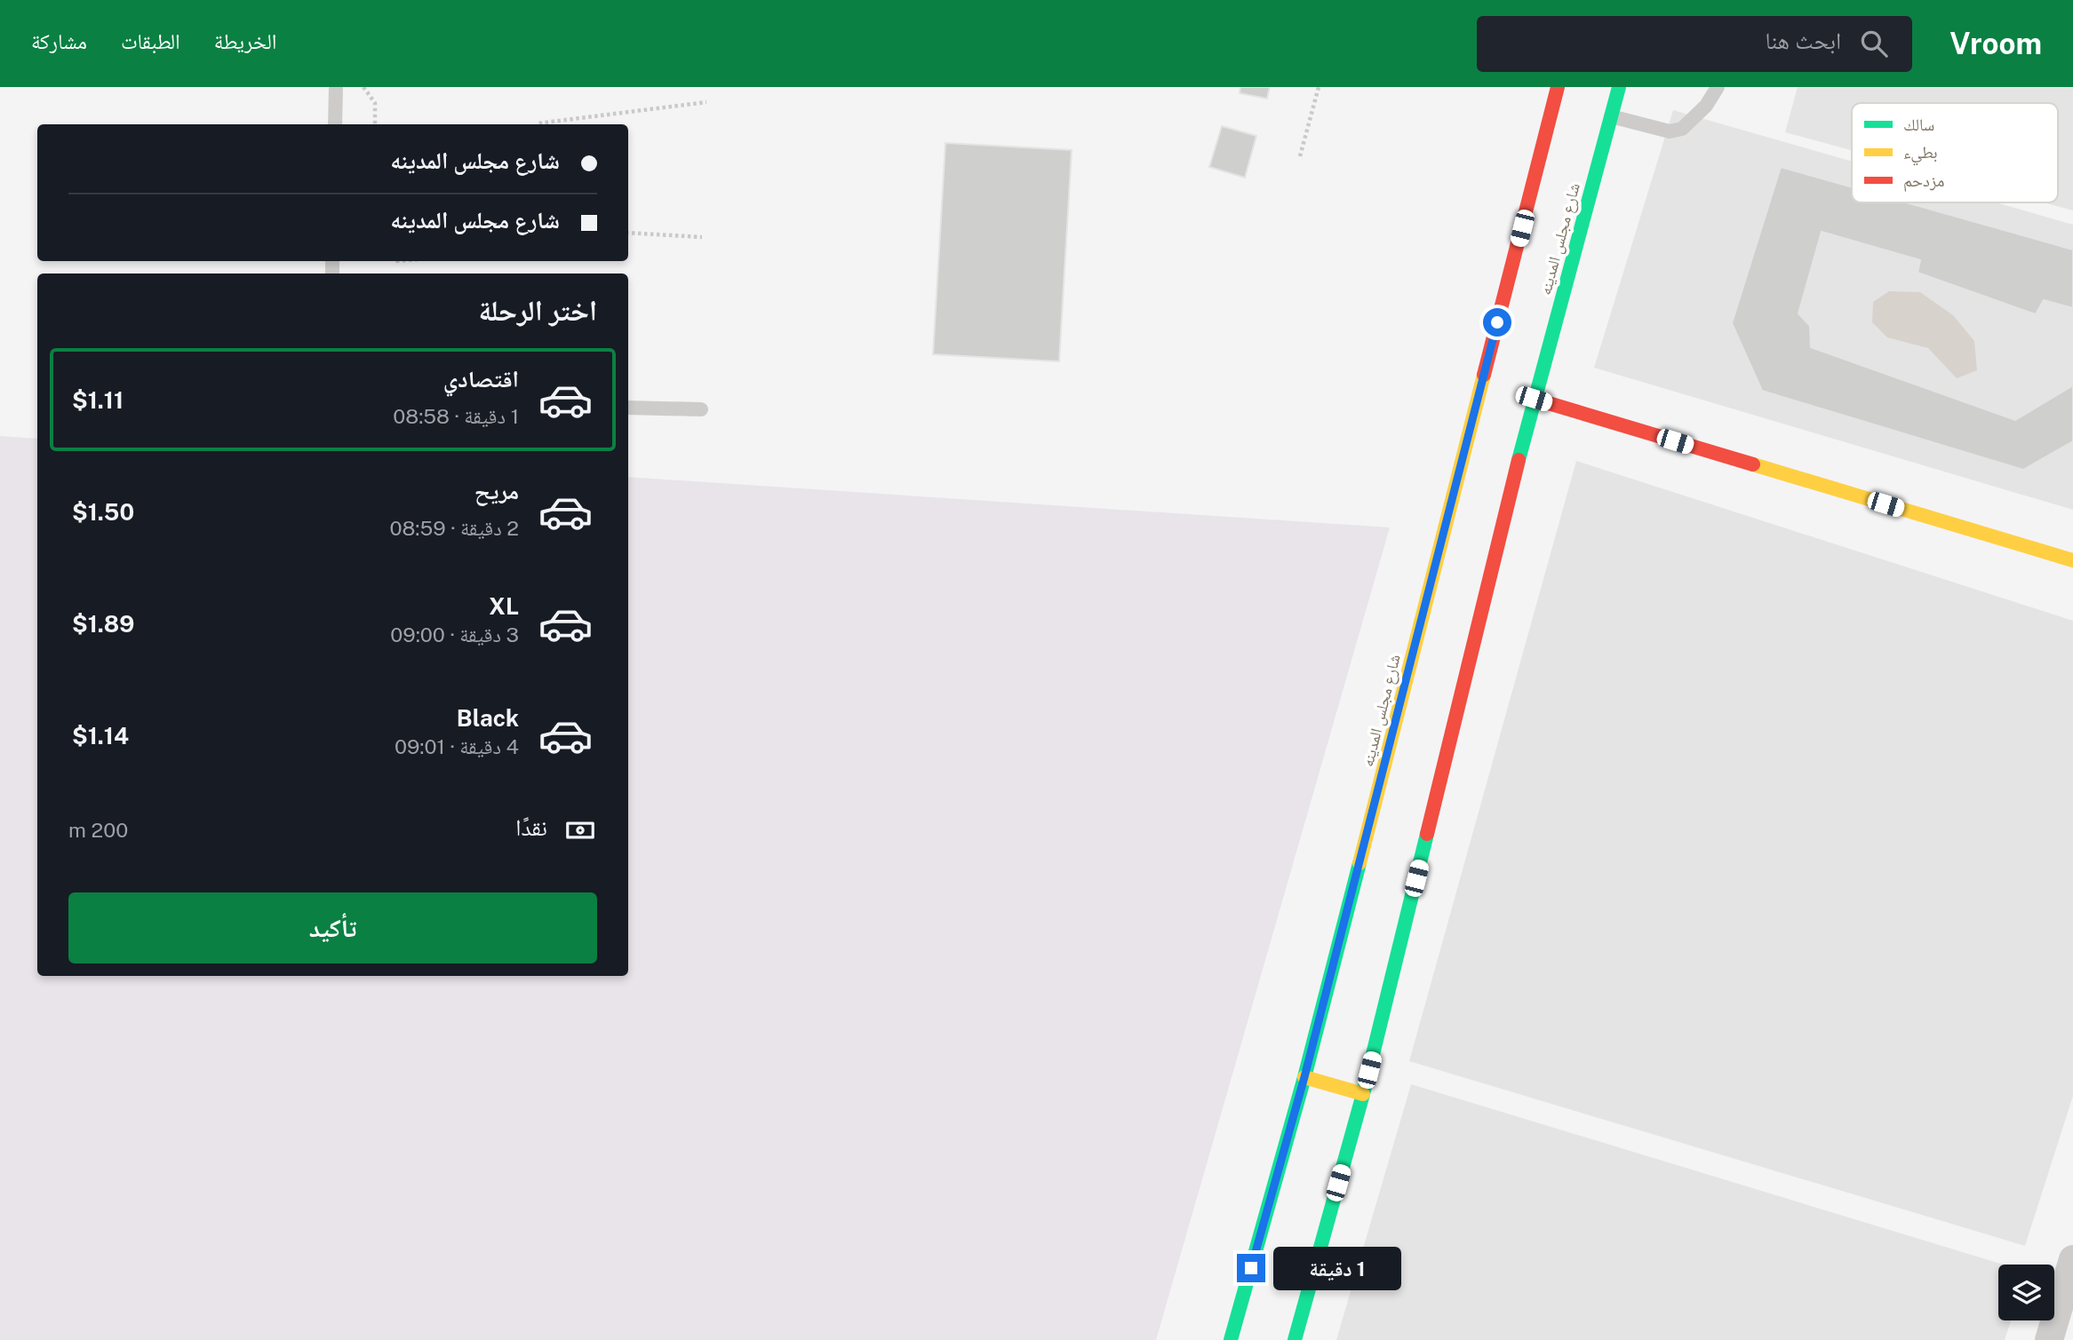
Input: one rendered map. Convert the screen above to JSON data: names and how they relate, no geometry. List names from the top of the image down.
{
  "streets": {
    "main road": ["شارع مجلس المدينه"]
  },
  "legend": ["سالك", "بطيء", "مزدحم"],
  "page": {
    "header": "Vroom",
    "search": "ابحث هنا",
    "nav": ["الخريطة", "الطبقات", "مشاركة"],
    "banner": ["شارع مجلس المدينه", "شارع مجلس المدينه"],
    "heading": "اختر الرحلة",
    "list": [
      {
        "name": "اقتصادي",
        "note": "1 دقيقة · 08:58",
        "value": "$1.11"
      },
      {
        "name": "مريح",
        "note": "2 دقيقة · 08:59",
        "value": "$1.50"
      },
      {
        "name": "XL",
        "note": "3 دقيقة · 09:00",
        "value": "$1.89"
      },
      {
        "name": "Black",
        "note": "4 دقيقة · 09:01",
        "value": "$1.14"
      }
    ],
    "pay": ["نقدًا", "200 m"],
    "buttons": "تأكيد",
    "bubble": "1 دقيقة"
  }
}
